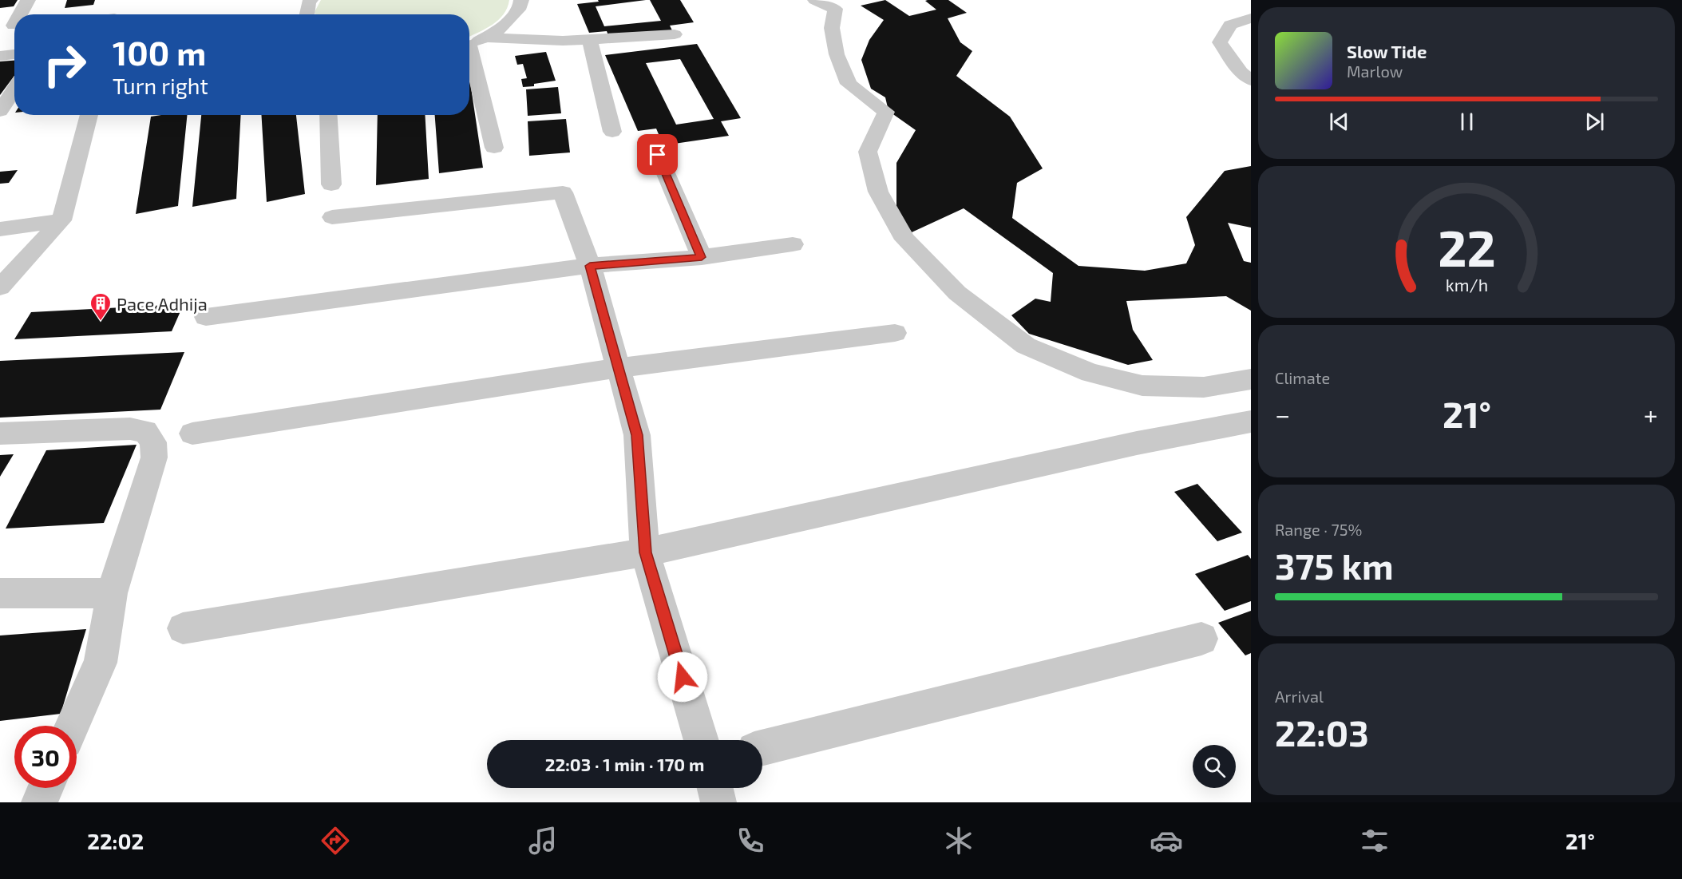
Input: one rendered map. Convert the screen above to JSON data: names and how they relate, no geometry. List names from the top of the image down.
{
  "places": {
    "building": ["Pace Adhija"]
  },
  "page": {
    "turn": ["100 m", "Turn right"],
    "song": ["Slow Tide", "Marlow"],
    "tile": [
      "Climate",
      ["Range · 75%", "375 km"],
      ["Arrival", "22:03"]
    ],
    "heat": ["−", "21°", "+"],
    "limit": "30",
    "trip": "22:03 · 1 min · 170 m",
    "tabs": ["22:02", "21°"],
    "gauge": ["22", "km/h"]
  }
}
